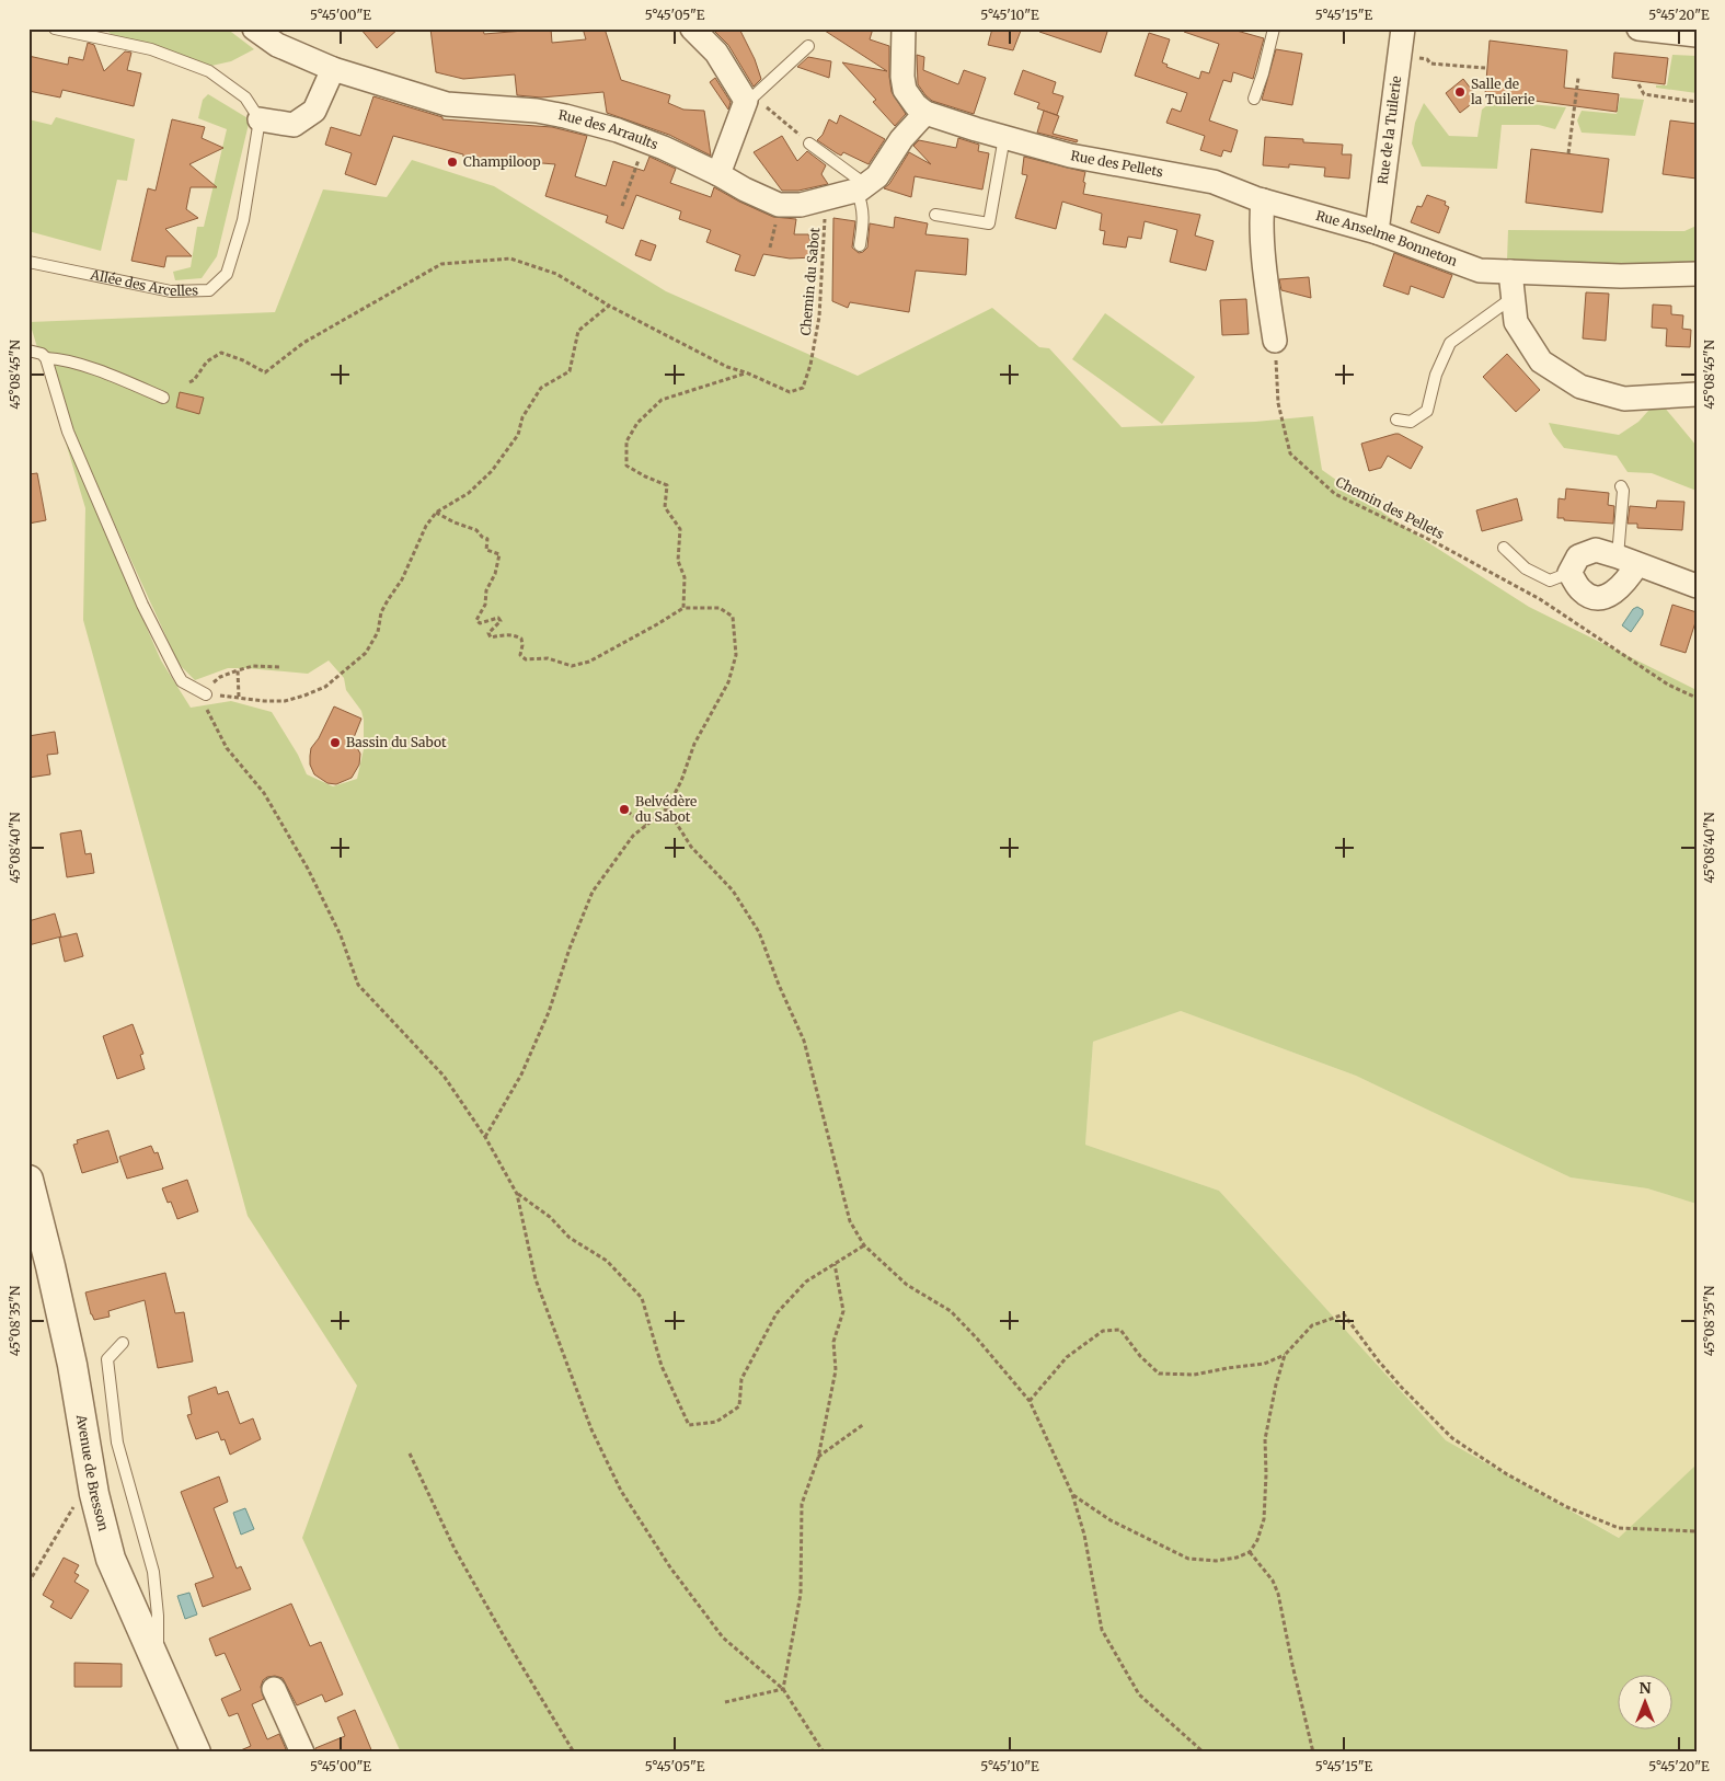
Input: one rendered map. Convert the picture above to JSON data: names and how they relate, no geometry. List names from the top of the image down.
{
  "streets": {
    "street": [
      "Rue de la Tuilerie",
      "Rue des Arraults",
      "Rue des Pellets",
      "Rue Anselme Bonneton",
      "Avenue de Bresson"
    ],
    "lane": ["Allée des Arcelles"],
    "path": ["Chemin du Sabot", "Chemin des Pellets"]
  },
  "crossings": [
    ["Rue de la Tuilerie", "Rue Anselme Bonneton"],
    ["Rue des Arraults", "Chemin du Sabot"],
    ["Rue des Pellets", "Rue Anselme Bonneton"]
  ],
  "places": [
    "Salle de la Tuilerie",
    "Champiloop",
    "Bassin du Sabot",
    "Belvédère du Sabot"
  ],
  "north": "top",
  "coordinates": [
    "5°45'00\"E",
    "5°45'05\"E",
    "5°45'10\"E",
    "5°45'15\"E",
    "5°45'20\"E",
    "45°08'45\"N",
    "45°08'40\"N",
    "45°08'35\"N"
  ]
}
